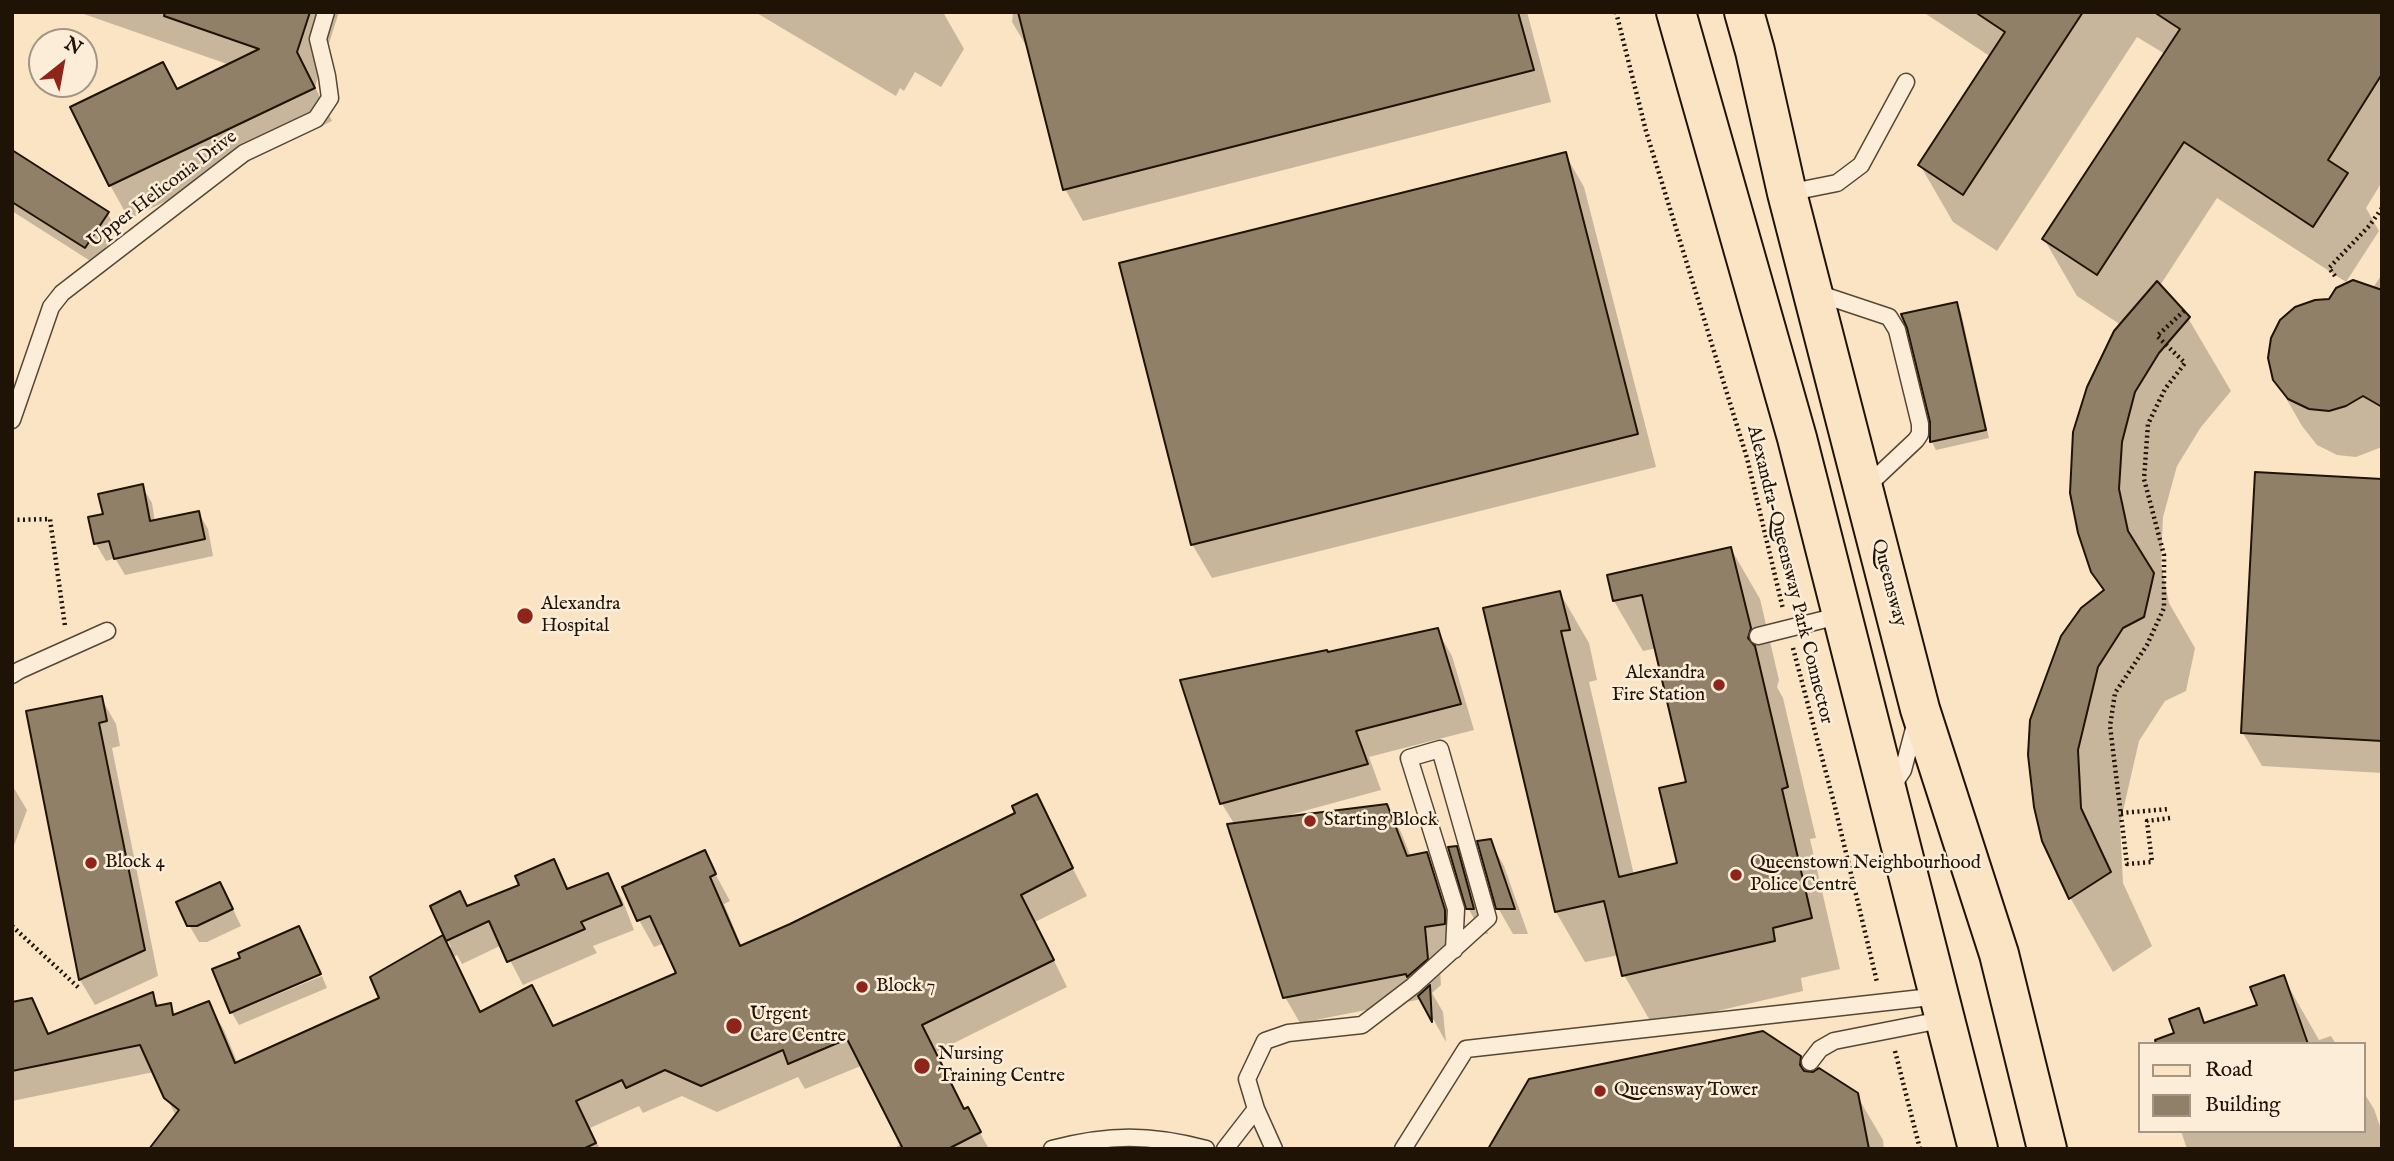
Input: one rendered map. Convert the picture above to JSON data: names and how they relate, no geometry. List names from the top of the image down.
{
  "streets": {
    "main road": ["Queensway"],
    "lane": ["Upper Heliconia Drive"],
    "path": ["Alexandra-Queensway Park Connector"]
  },
  "places": [
    "Alexandra Hospital",
    "Alexandra Fire Station",
    "Starting Block",
    "Block 4",
    "Queenstown Neighbourhood Police Centre",
    "Block 7",
    "Urgent Care Centre",
    "Nursing Training Centre",
    "Queensway Tower"
  ],
  "legend": ["Road", "Building"],
  "north": "top right"
}
